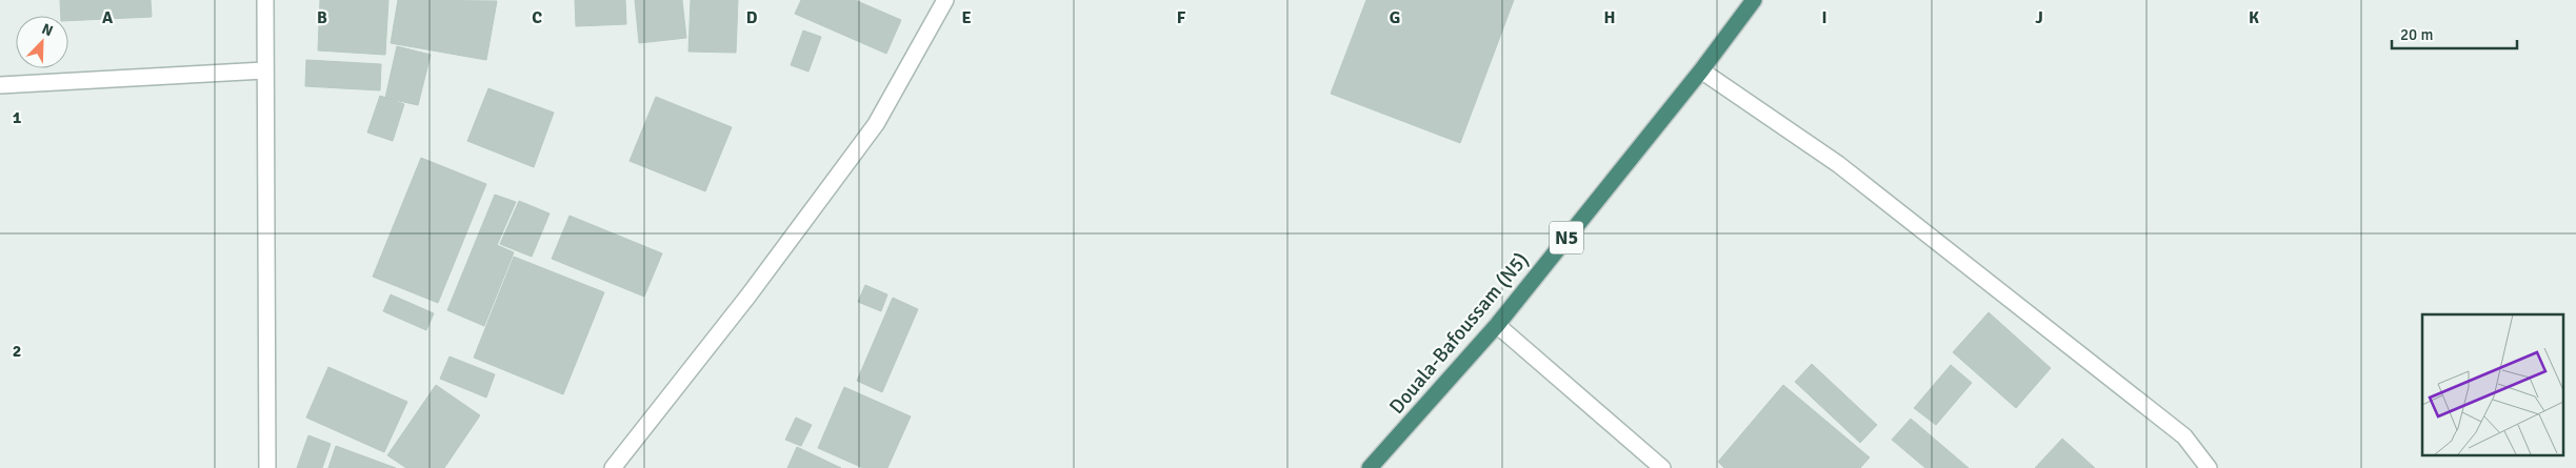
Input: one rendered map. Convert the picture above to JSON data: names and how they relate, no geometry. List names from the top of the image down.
{
  "streets": {
    "highway": ["N5", "Douala-Bafoussam (N5)"]
  },
  "scale_bar": "20 m",
  "north": "top right",
  "grid": {
    "columns": [
      "A",
      "B",
      "C",
      "D",
      "E",
      "F",
      "G",
      "H",
      "I",
      "J",
      "K"
    ],
    "rows": ["1", "2"]
  }
}
